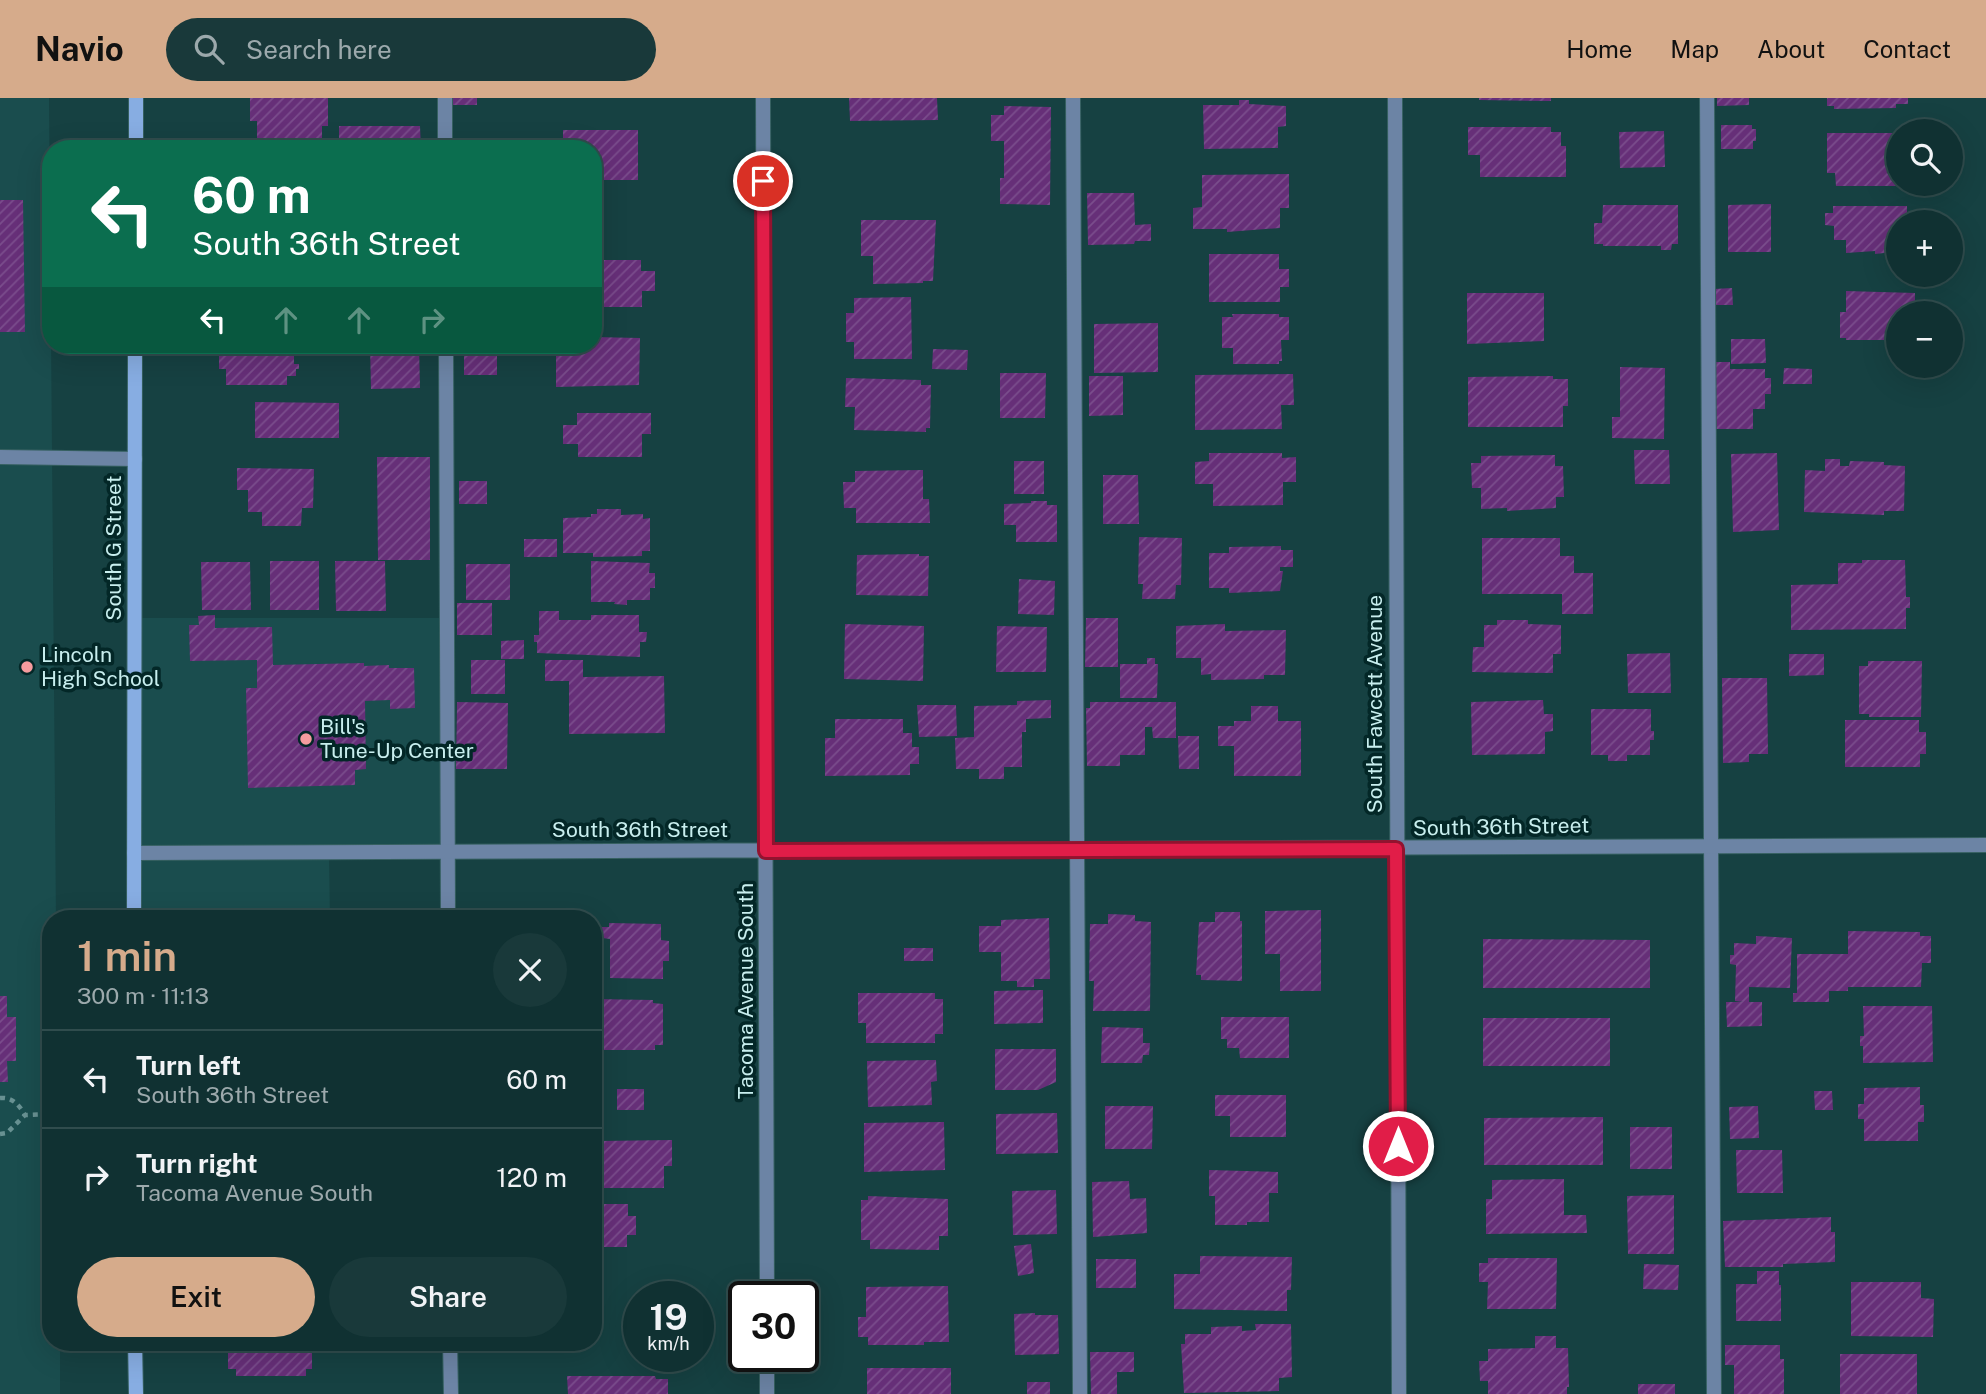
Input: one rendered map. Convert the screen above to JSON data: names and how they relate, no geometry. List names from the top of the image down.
{
  "streets": {
    "street": [
      "South G Street",
      "South Fawcett Avenue",
      "South 36th Street",
      "Tacoma Avenue South"
    ]
  },
  "crossings": [
    ["South G Street", "South 36th Street"],
    ["South Fawcett Avenue", "South 36th Street"],
    ["South 36th Street", "Tacoma Avenue South"]
  ],
  "places": ["Lincoln High School", "Bill's Tune-Up Center"],
  "page": {
    "header": "Navio",
    "search": "Search here",
    "nav": [
      "Home",
      "Map",
      "About",
      "Contact"
    ],
    "map_buttons": ["+", "−"],
    "turn": ["60 m", "South 36th Street"],
    "heading": ["1 min", "300 m · 11:13"],
    "list": [
      {
        "name": "Turn left",
        "note": "South 36th Street",
        "value": "60 m"
      },
      {
        "name": "Turn right",
        "note": "Tacoma Avenue South",
        "value": "120 m"
      }
    ],
    "buttons": ["Exit", "Share"],
    "speed": "19 km/h",
    "limit": "30"
  }
}
